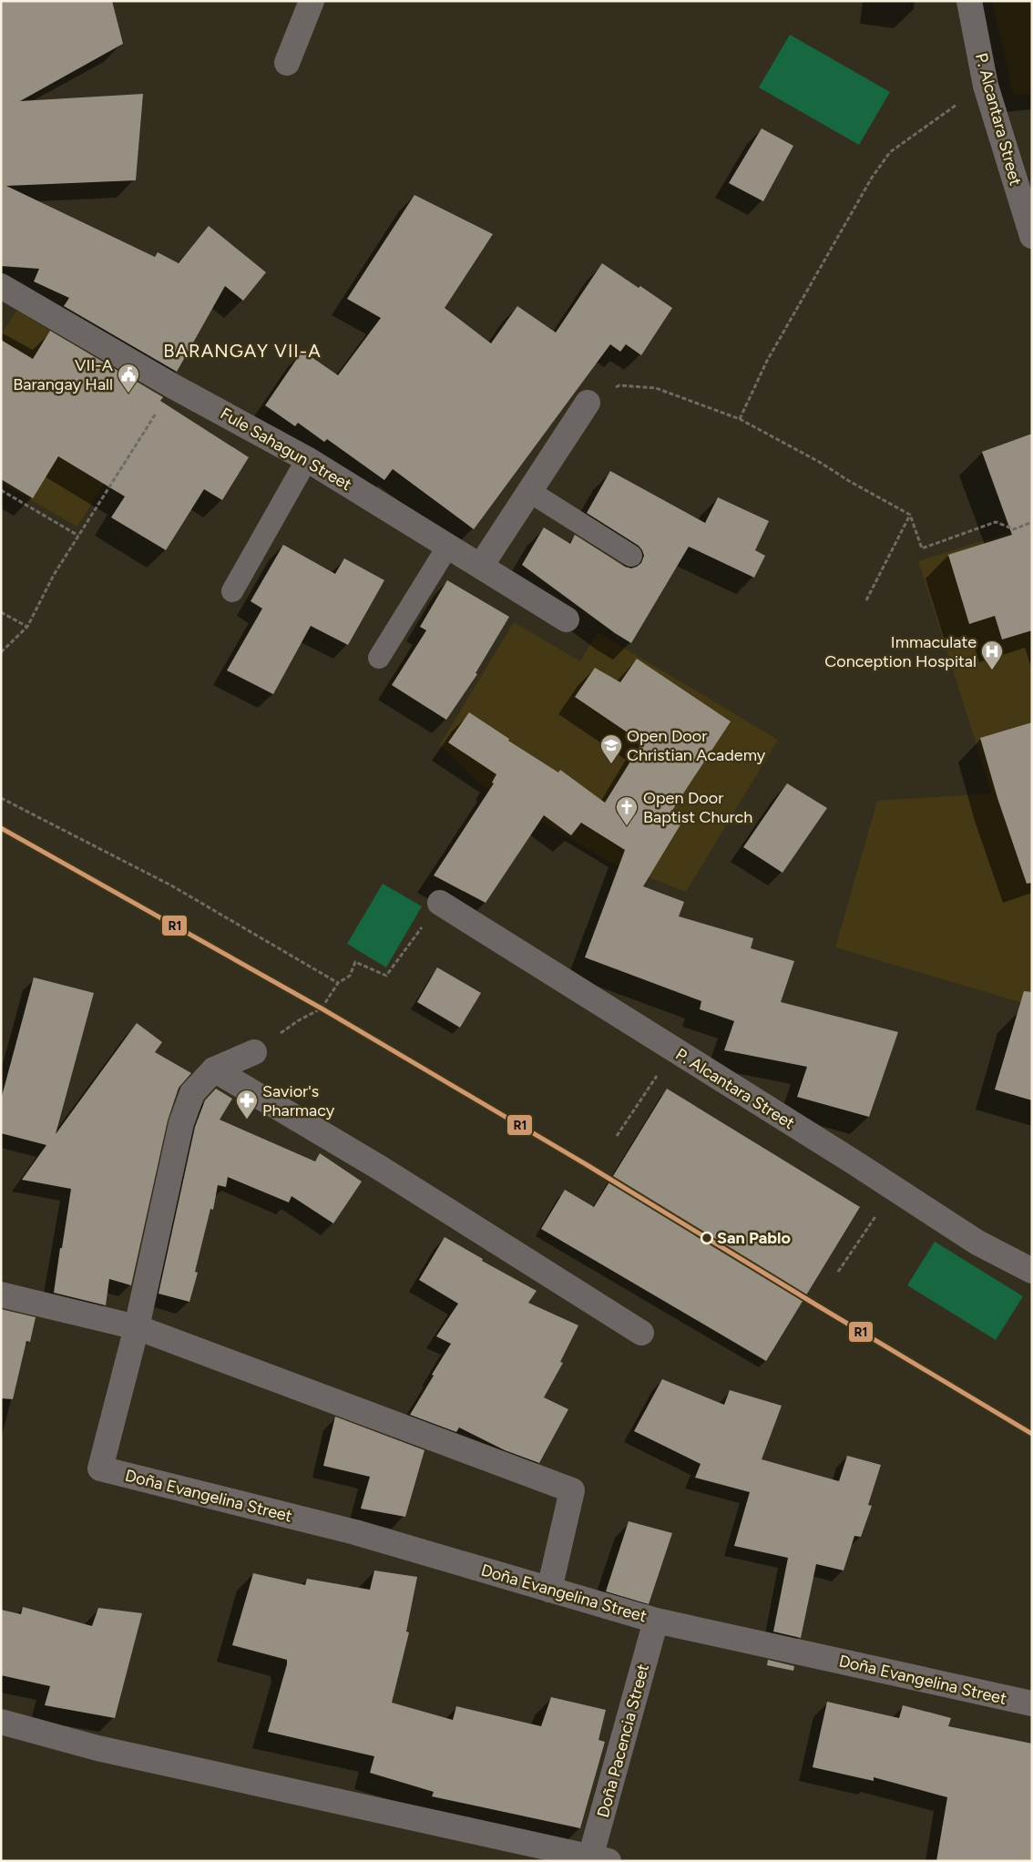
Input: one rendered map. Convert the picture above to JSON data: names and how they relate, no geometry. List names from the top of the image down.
{
  "streets": {
    "street": [
      "P. Alcantara Street",
      "Fule Sahagun Street",
      "Doña Evangelina Street",
      "Doña Pacencia Street"
    ]
  },
  "crossings": [
    ["Doña Evangelina Street", "Doña Pacencia Street"]
  ],
  "districts": ["BARANGAY VII-A"],
  "places": {
    "public building": ["VII-A Barangay Hall"],
    "hospital": ["Immaculate Conception Hospital"],
    "school or university": ["Open Door Christian Academy"],
    "church": ["Open Door Baptist Church"],
    "pharmacy": ["Savior's Pharmacy"],
    "other": ["San Pablo"]
  },
  "lines": ["transit line R1"]
}
